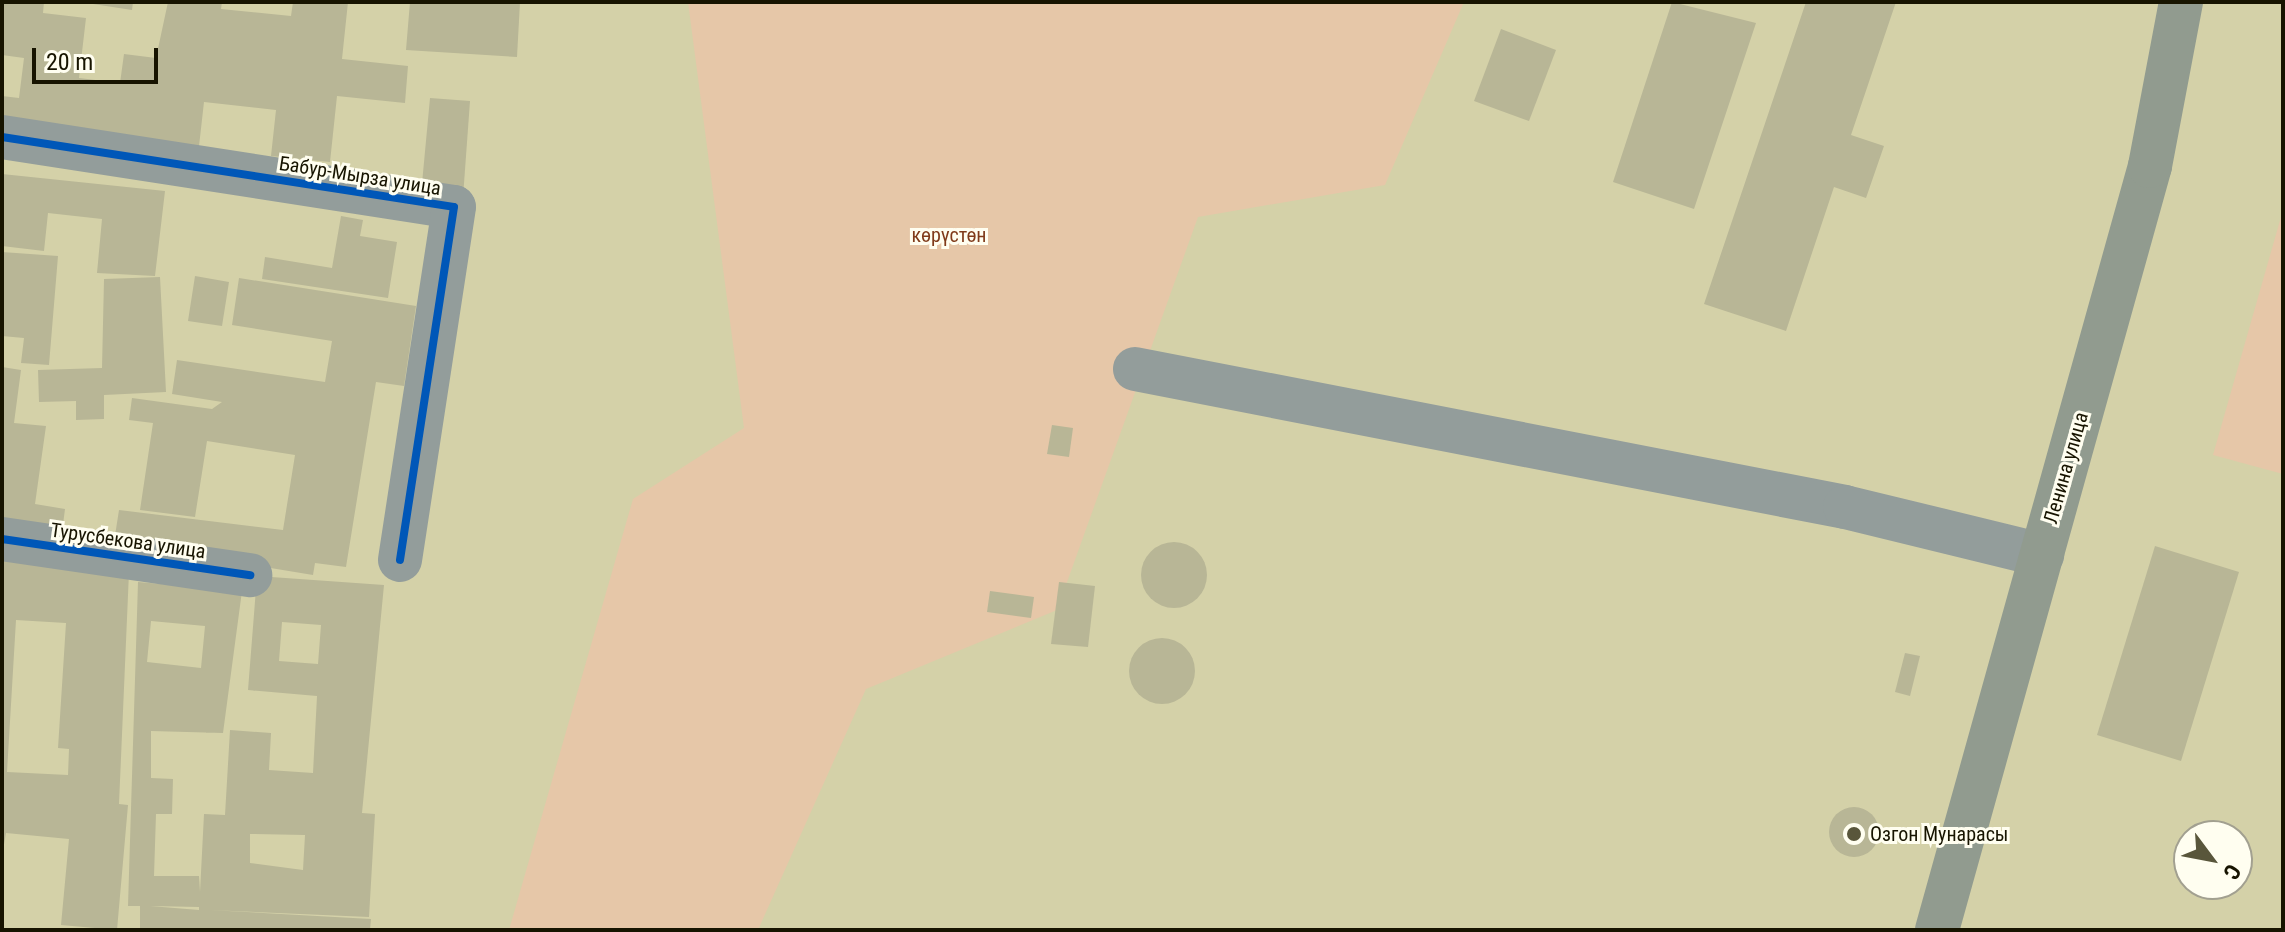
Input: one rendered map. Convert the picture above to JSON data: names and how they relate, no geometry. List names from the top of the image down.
{
  "streets": {
    "main road": ["Ленина улица"],
    "street": ["Бабур-Мырза улица", "Турусбекова улица"]
  },
  "parks": ["көрүстөн"],
  "places": ["Озгон Мунарасы"],
  "scale_bar": "20 m",
  "north": "bottom right"
}
